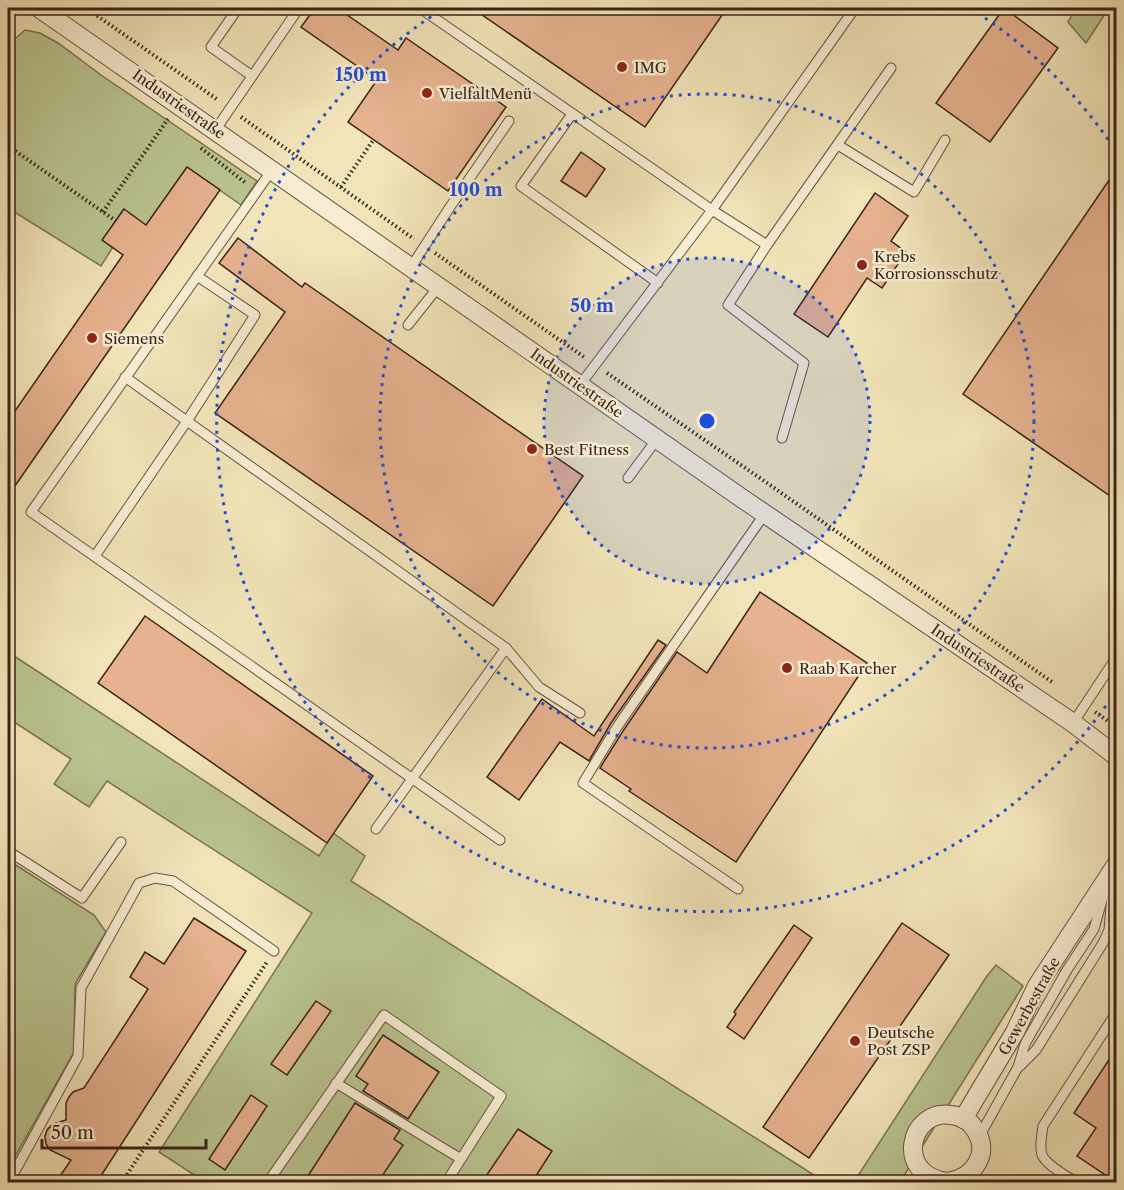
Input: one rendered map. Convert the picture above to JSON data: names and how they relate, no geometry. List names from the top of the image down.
{
  "streets": {
    "street": ["Industriestraße", "Gewerbestraße"]
  },
  "places": [
    "IMG",
    "VielfaltMenü",
    "Krebs Korrosionsschutz",
    "Siemens",
    "Best Fitness",
    "Raab Karcher",
    "Deutsche Post ZSP"
  ],
  "scale_bar": "50 m",
  "rings": ["150 m", "100 m", "50 m"]
}
